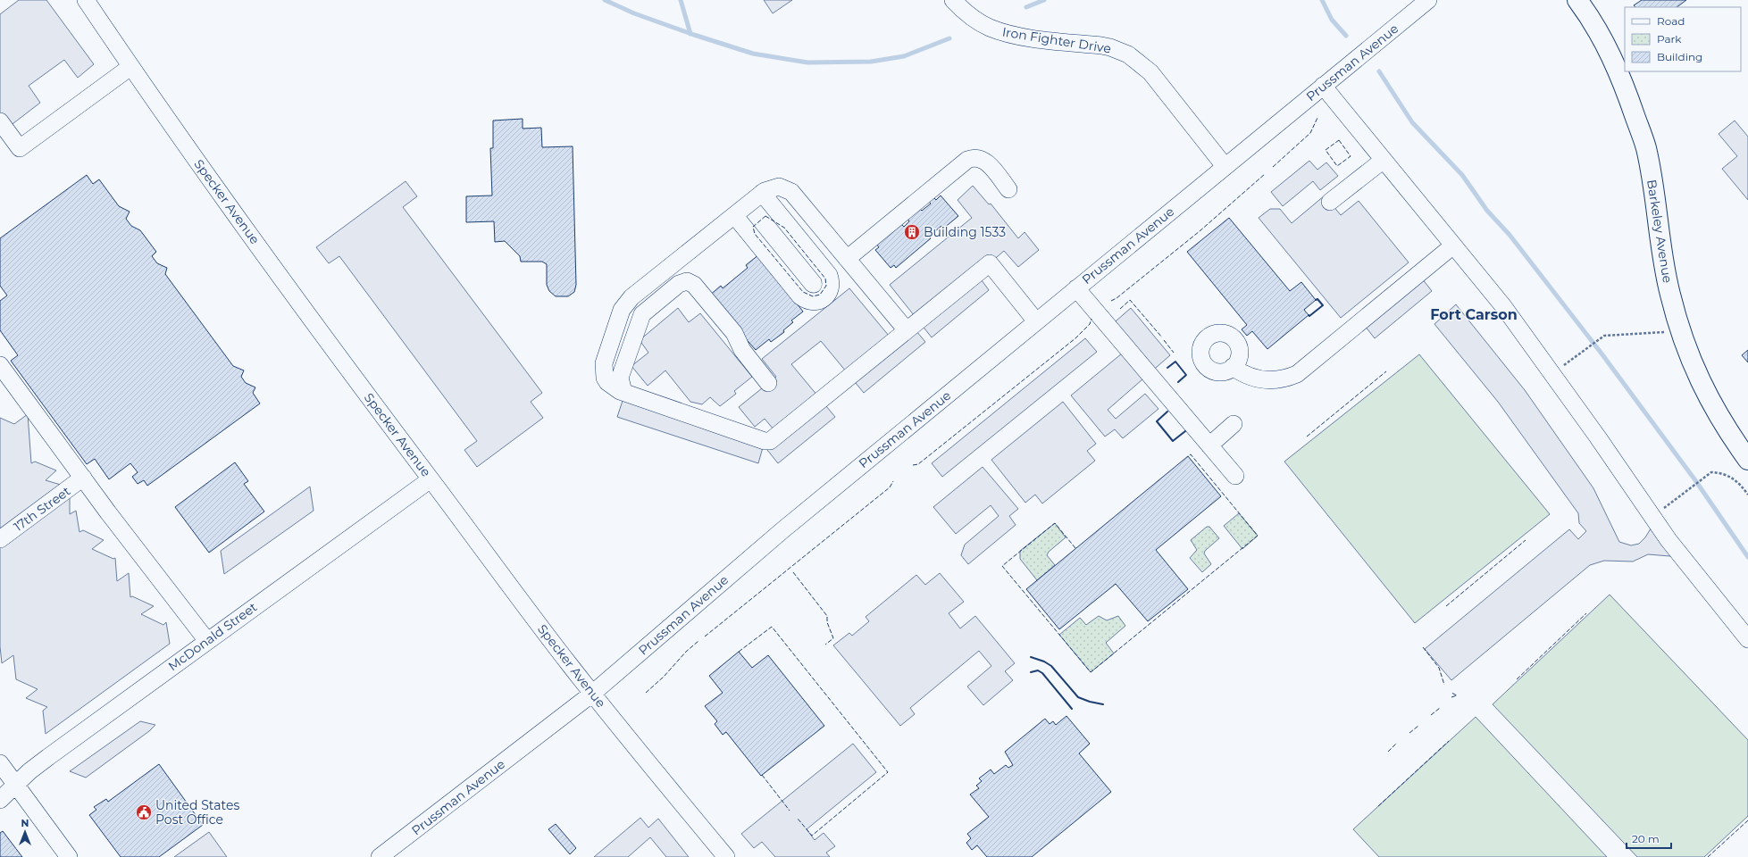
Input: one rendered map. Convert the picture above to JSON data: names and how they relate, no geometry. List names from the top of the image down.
{
  "streets": {
    "main road": ["Barkeley Avenue"],
    "street": [
      "Iron Fighter Drive",
      "Prussman Avenue",
      "Specker Avenue",
      "17th Street",
      "McDonald Street"
    ]
  },
  "crossings": [
    ["Iron Fighter Drive", "Prussman Avenue"],
    ["Prussman Avenue", "Specker Avenue"],
    ["Specker Avenue", "McDonald Street"]
  ],
  "districts": ["Fort Carson"],
  "places": {
    "building": ["Building 1533"],
    "public building": ["United States Post Office"]
  },
  "legend": ["Road", "Park", "Building"],
  "scale_bar": "20 m",
  "north": "top"
}
